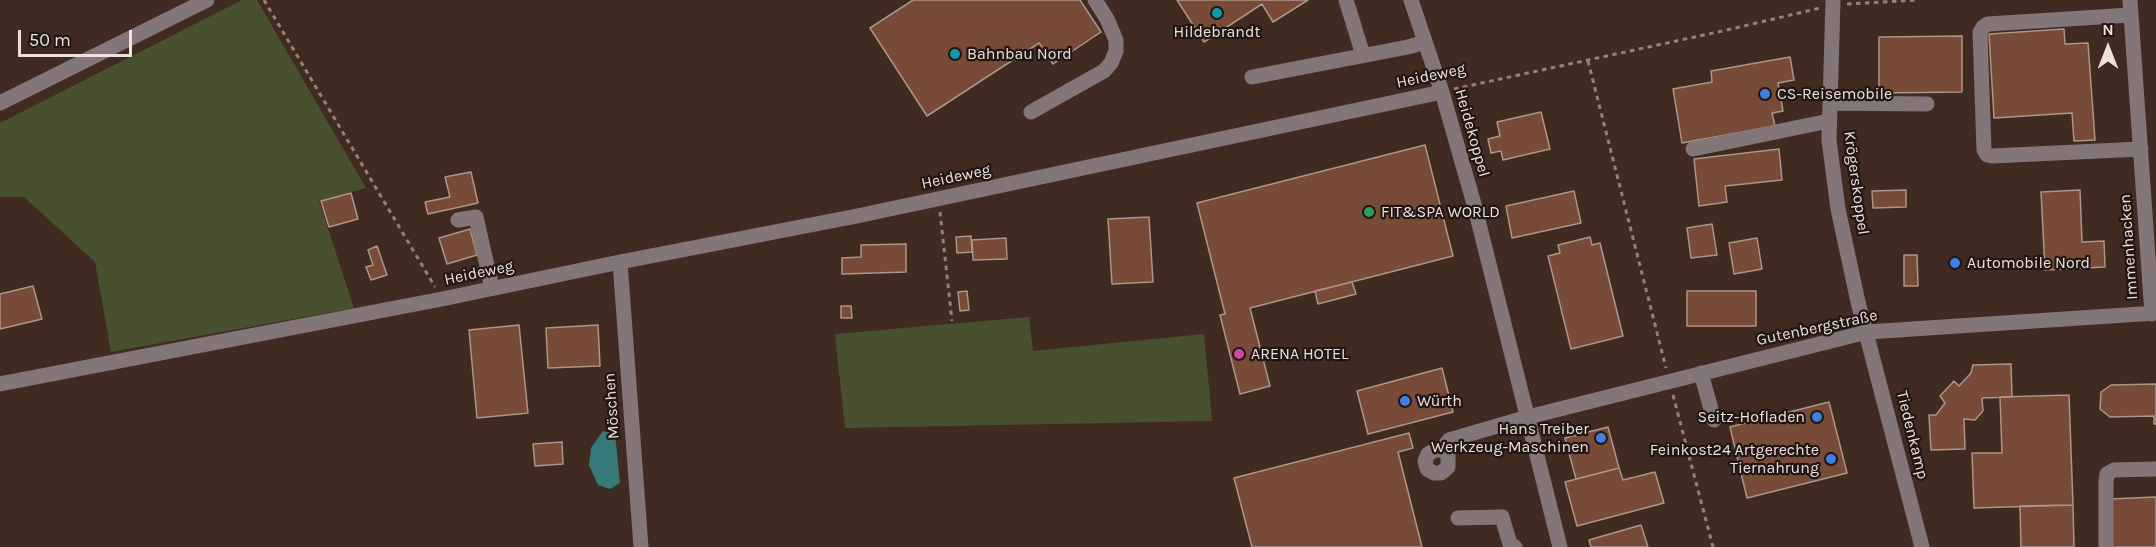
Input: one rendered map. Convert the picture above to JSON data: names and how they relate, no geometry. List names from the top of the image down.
{
  "streets": {
    "street": [
      "Heideweg",
      "Heidekoppel",
      "Krögerskoppel",
      "Immenhacken",
      "Gutenbergstraße",
      "Möschen",
      "Tiedenkamp"
    ]
  },
  "crossings": [
    ["Heideweg", "Heidekoppel"],
    ["Heideweg", "Krögerskoppel"],
    ["Heideweg", "Möschen"],
    ["Heidekoppel", "Gutenbergstraße"],
    ["Krögerskoppel", "Gutenbergstraße"],
    ["Krögerskoppel", "Tiedenkamp"],
    ["Immenhacken", "Gutenbergstraße"],
    ["Gutenbergstraße", "Tiedenkamp"]
  ],
  "places": [
    "Hildebrandt",
    "Bahnbau Nord",
    "CS-Reisemobile",
    "FIT&SPA WORLD",
    "Automobile Nord",
    "ARENA HOTEL",
    "Würth",
    "Seitz-Hofladen",
    "Hans Treiber Werkzeug-Maschinen",
    "Feinkost24 Artgerechte Tiernahrung"
  ],
  "scale_bar": "50 m",
  "north": "top"
}
